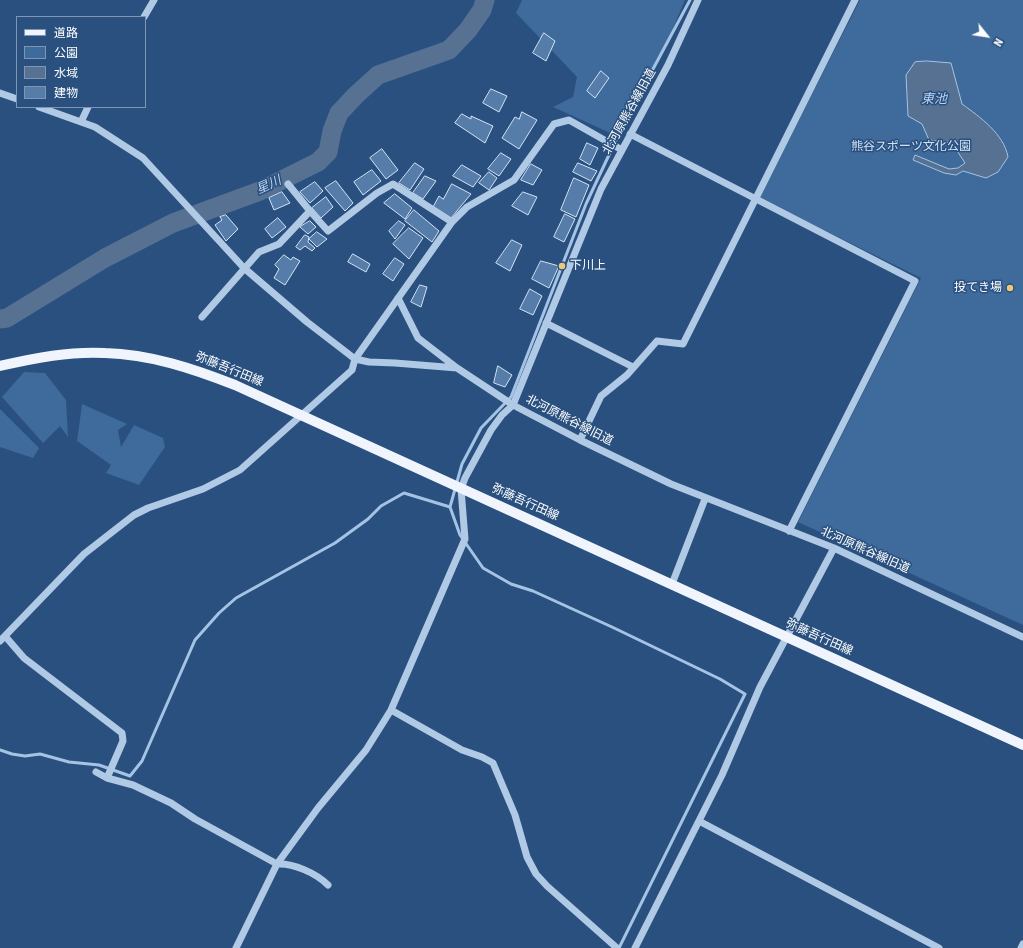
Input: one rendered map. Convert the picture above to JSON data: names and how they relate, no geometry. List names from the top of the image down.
{
  "streets": {
    "main road": ["弥藤吾行田線"],
    "street": ["北河原熊谷線旧道"]
  },
  "water": ["東池", "星川"],
  "parks": ["熊谷スポーツ文化公園"],
  "places": ["下川上", "投てき場"],
  "legend": [
    "道路",
    "公園",
    "水域",
    "建物"
  ],
  "north": "bottom right"
}
